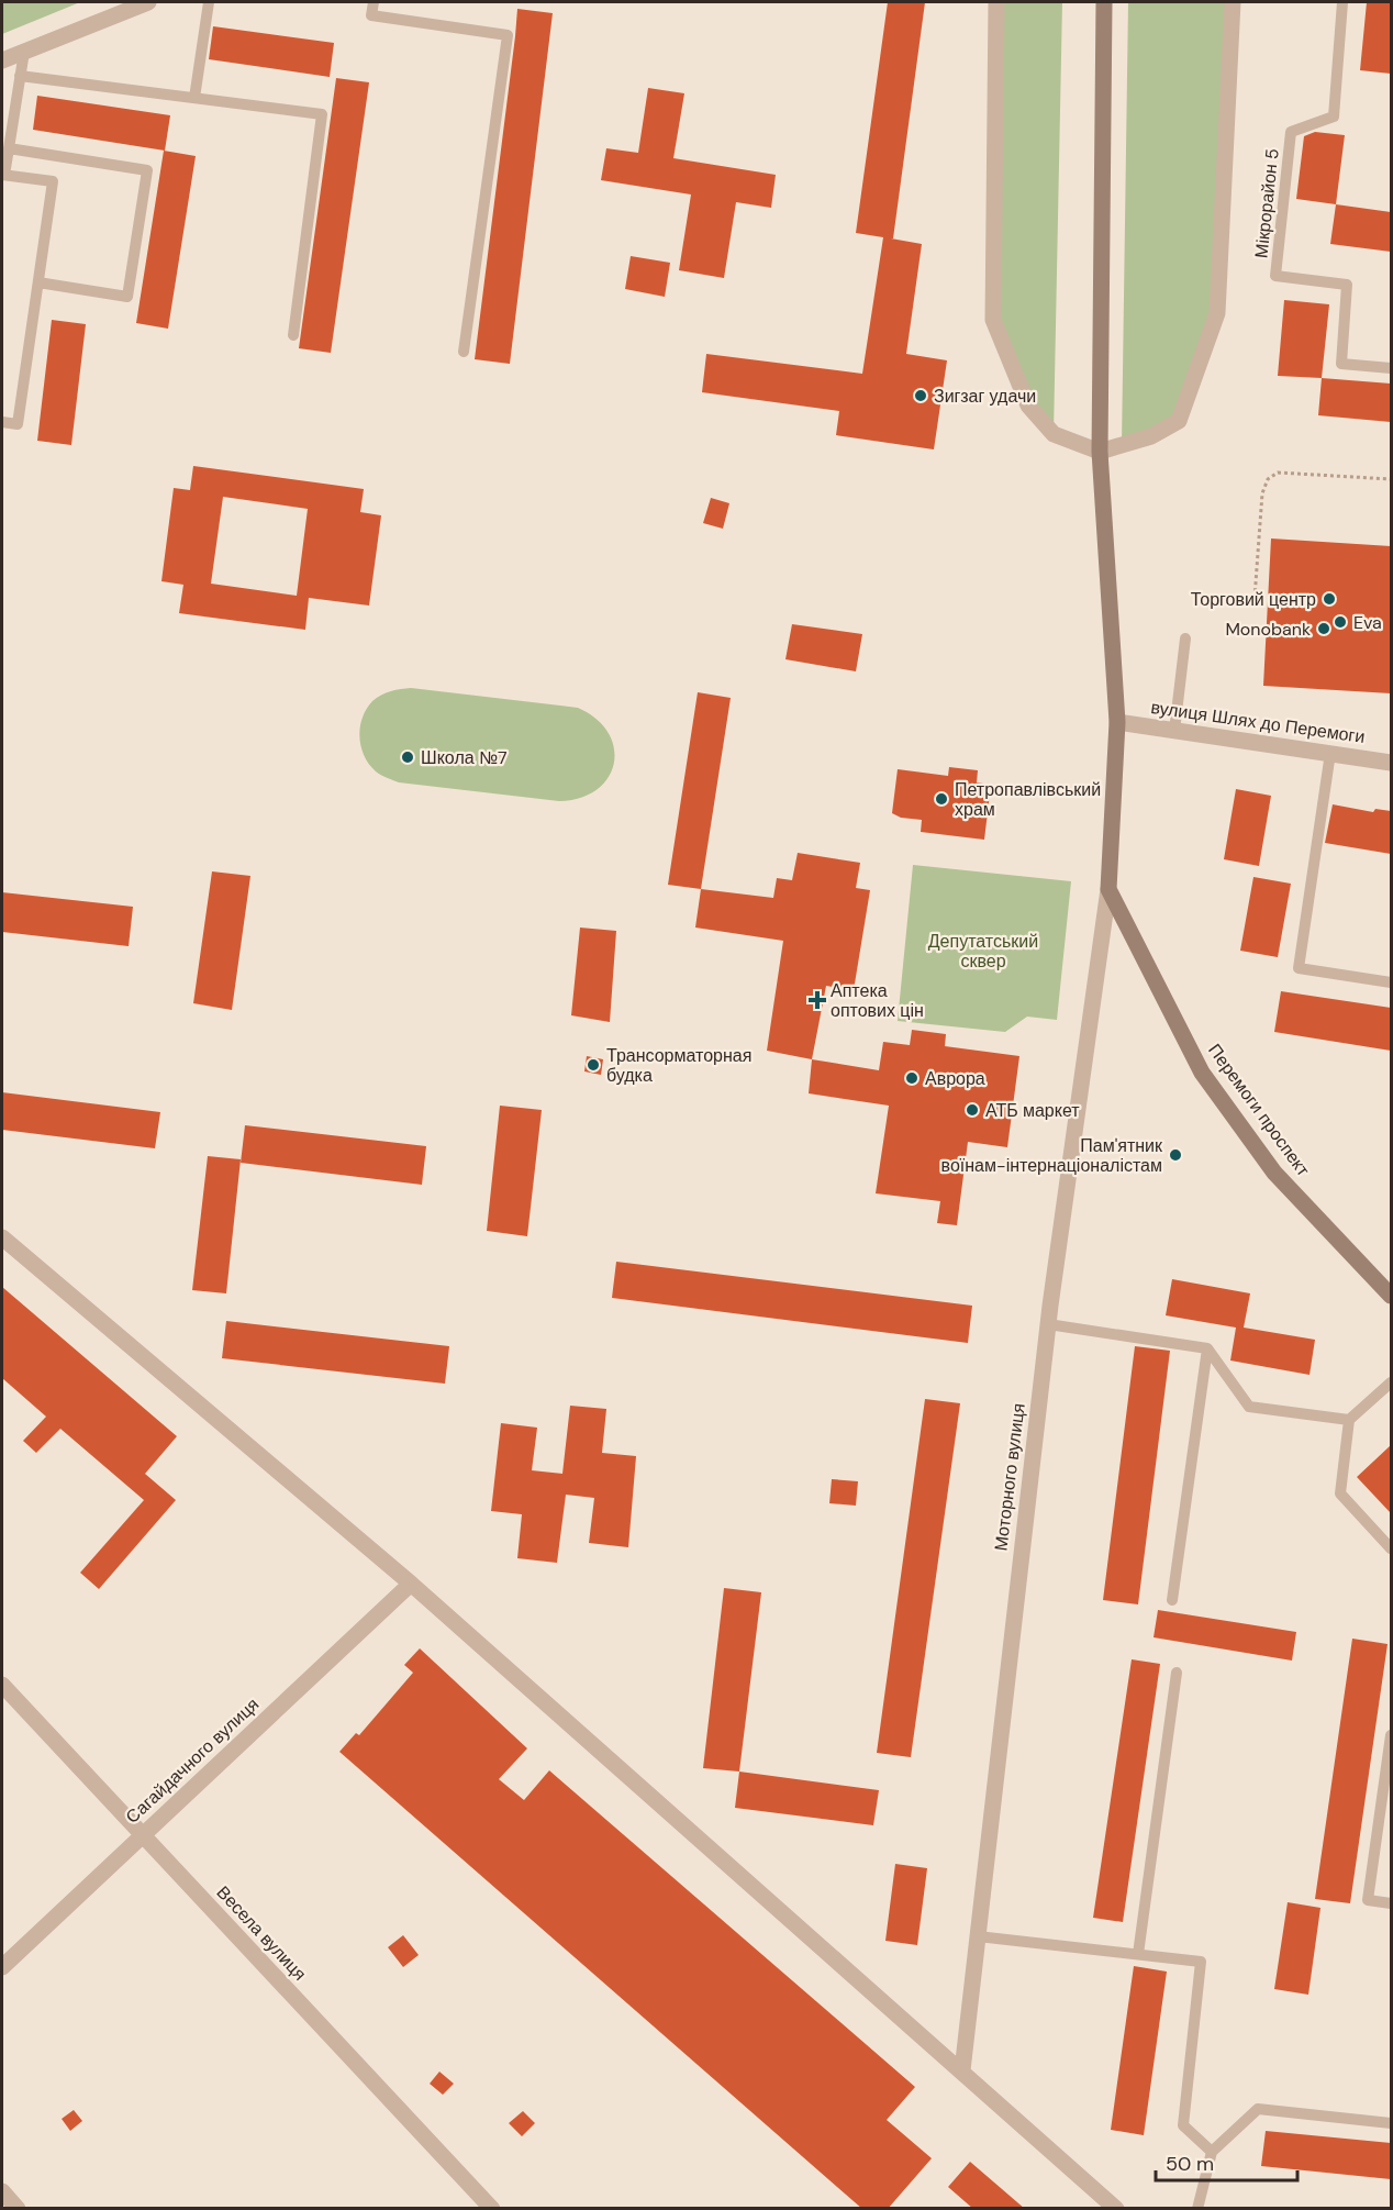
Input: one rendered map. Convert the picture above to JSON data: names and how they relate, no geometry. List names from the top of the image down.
{
  "streets": {
    "street": [
      "вулиця Шлях до Перемоги",
      "Перемоги проспект",
      "Моторного вулиця",
      "Сагайдачного вулиця",
      "Весела вулиця"
    ],
    "lane": ["Мікрорайон 5"]
  },
  "crossings": [
    ["Перемоги проспект", "Моторного вулиця"],
    ["Сагайдачного вулиця", "Весела вулиця"]
  ],
  "parks": ["Депутатський сквер"],
  "places": {
    "other": [
      "Зигзаг удачи",
      "Торговий центр",
      "Eva",
      "Monobank",
      "Школа №7",
      "Петропавлівський храм",
      "Трансорматорная будка",
      "Аврора",
      "АТБ маркет",
      "Пам'ятник воїнам-інтернаціоналістам"
    ],
    "health": ["Аптека оптових цін"]
  },
  "scale_bar": "50 m"
}
